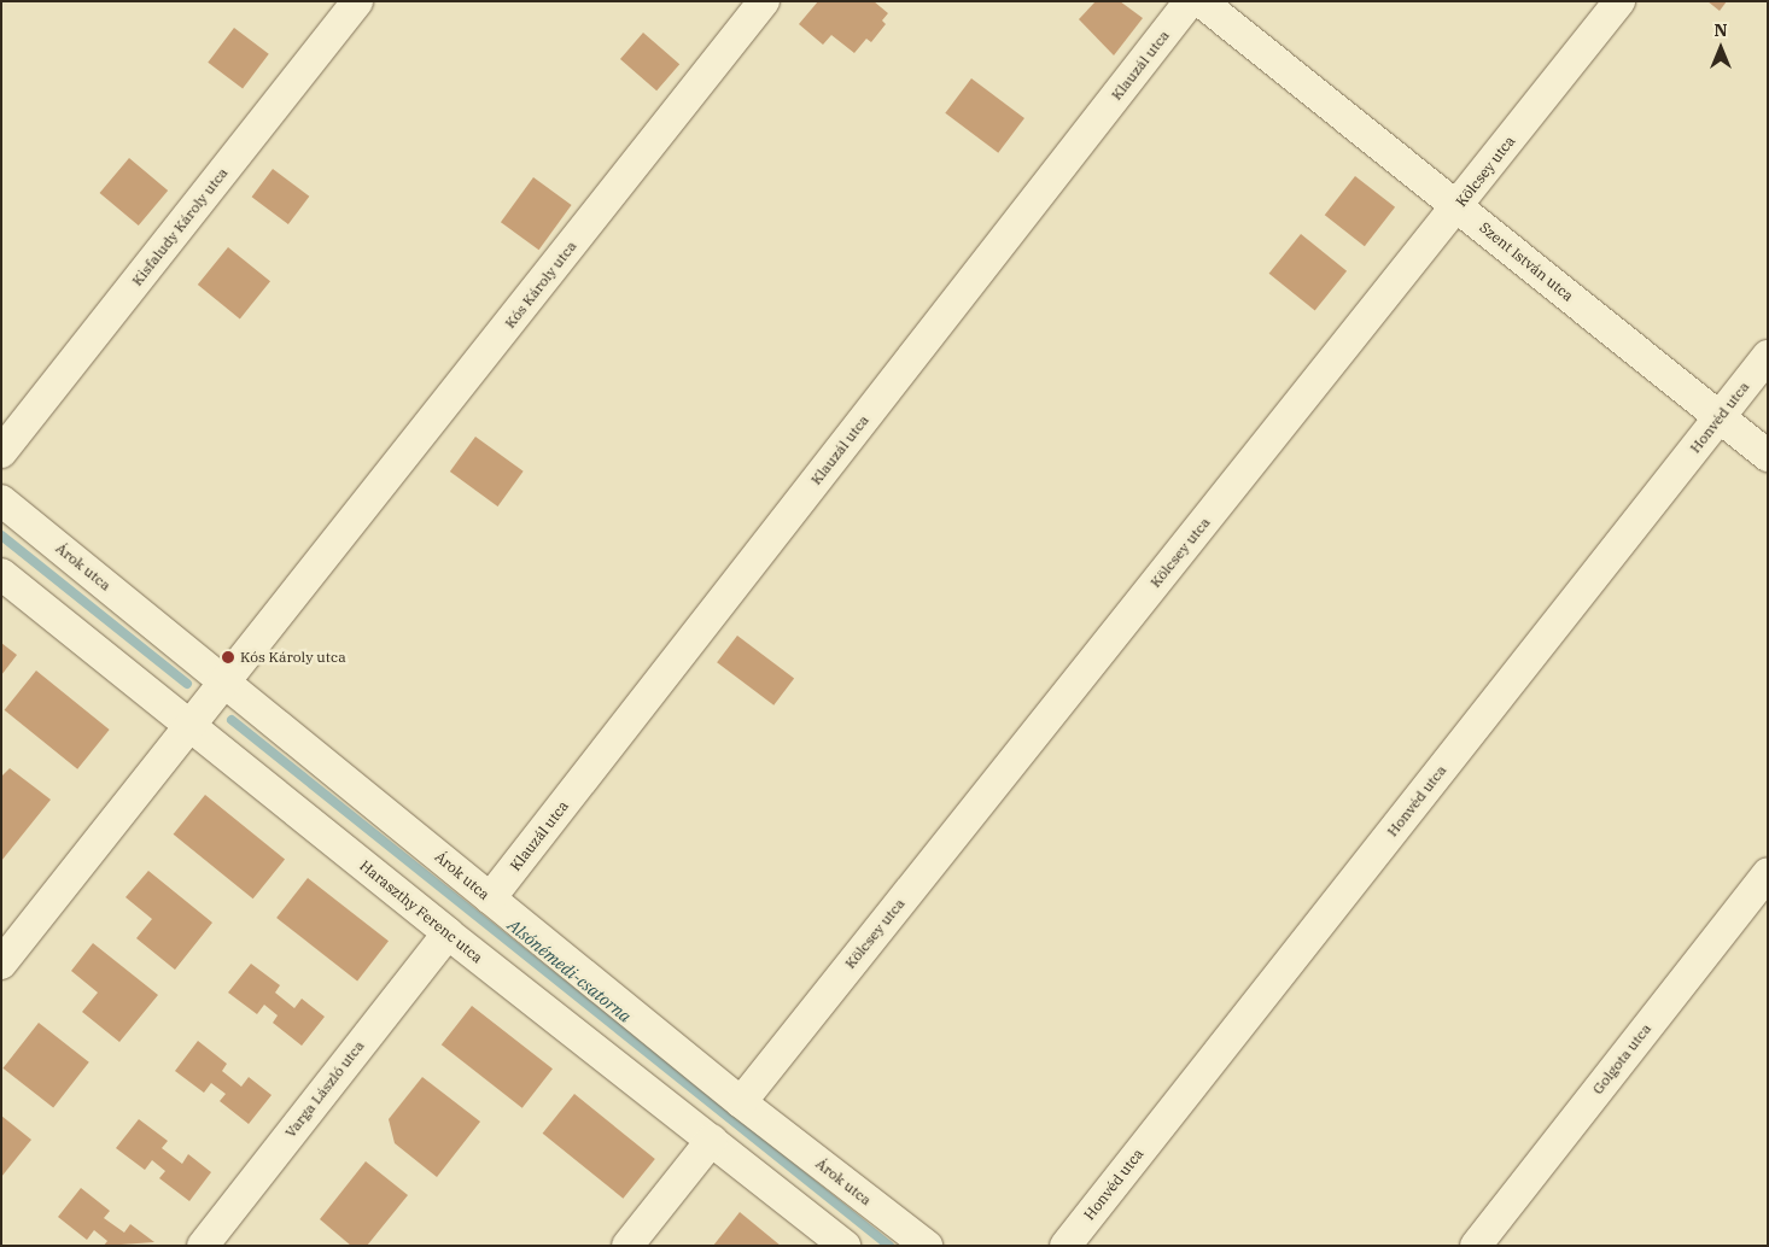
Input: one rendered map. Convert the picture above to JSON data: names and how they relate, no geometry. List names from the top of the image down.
{
  "streets": {
    "street": [
      "Klauzál utca",
      "Kölcsey utca",
      "Kisfaludy Károly utca",
      "Szent István utca",
      "Kós Károly utca",
      "Honvéd utca",
      "Árok utca",
      "Haraszthy Ferenc utca",
      "Golgota utca",
      "Varga László utca"
    ]
  },
  "crossings": [
    ["Klauzál utca", "Árok utca"],
    ["Kölcsey utca", "Szent István utca"],
    ["Kölcsey utca", "Árok utca"],
    ["Szent István utca", "Honvéd utca"],
    ["Kós Károly utca", "Árok utca"],
    ["Kós Károly utca", "Haraszthy Ferenc utca"],
    ["Haraszthy Ferenc utca", "Varga László utca"]
  ],
  "water": ["Alsónémedi-csatorna"],
  "places": ["Kós Károly utca"],
  "north": "top"
}
